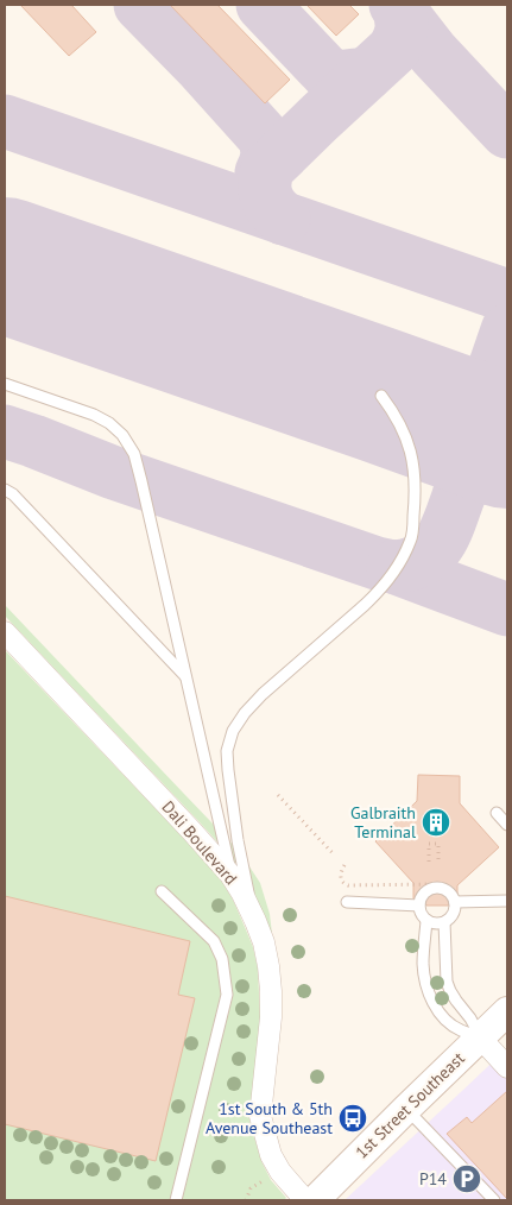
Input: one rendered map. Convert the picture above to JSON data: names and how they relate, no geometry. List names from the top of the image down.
{
  "streets": {
    "street": ["Dali Boulevard", "1st Street Southeast"]
  },
  "places": {
    "building": ["Galbraith Terminal"],
    "bus stop": ["1st South & 5th Avenue Southeast"],
    "parking": ["P14"]
  }
}
